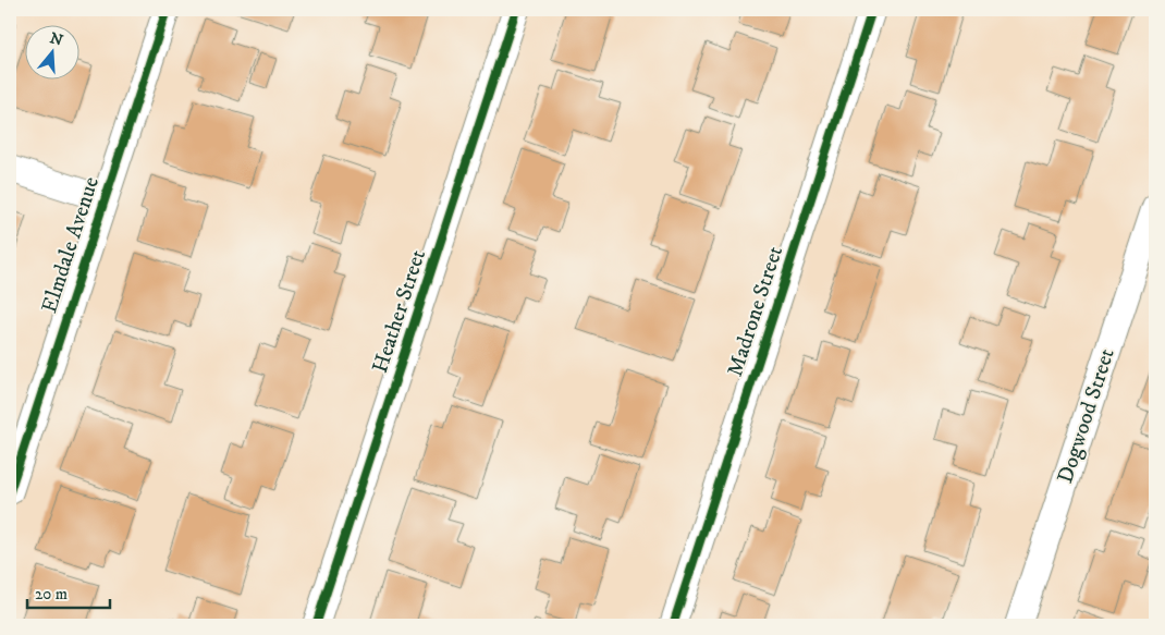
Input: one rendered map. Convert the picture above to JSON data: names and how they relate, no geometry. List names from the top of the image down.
{
  "streets": {
    "street": [
      "Elmdale Avenue",
      "Heather Street",
      "Madrone Street",
      "Dogwood Street"
    ]
  },
  "scale_bar": "20 m",
  "north": "top"
}
